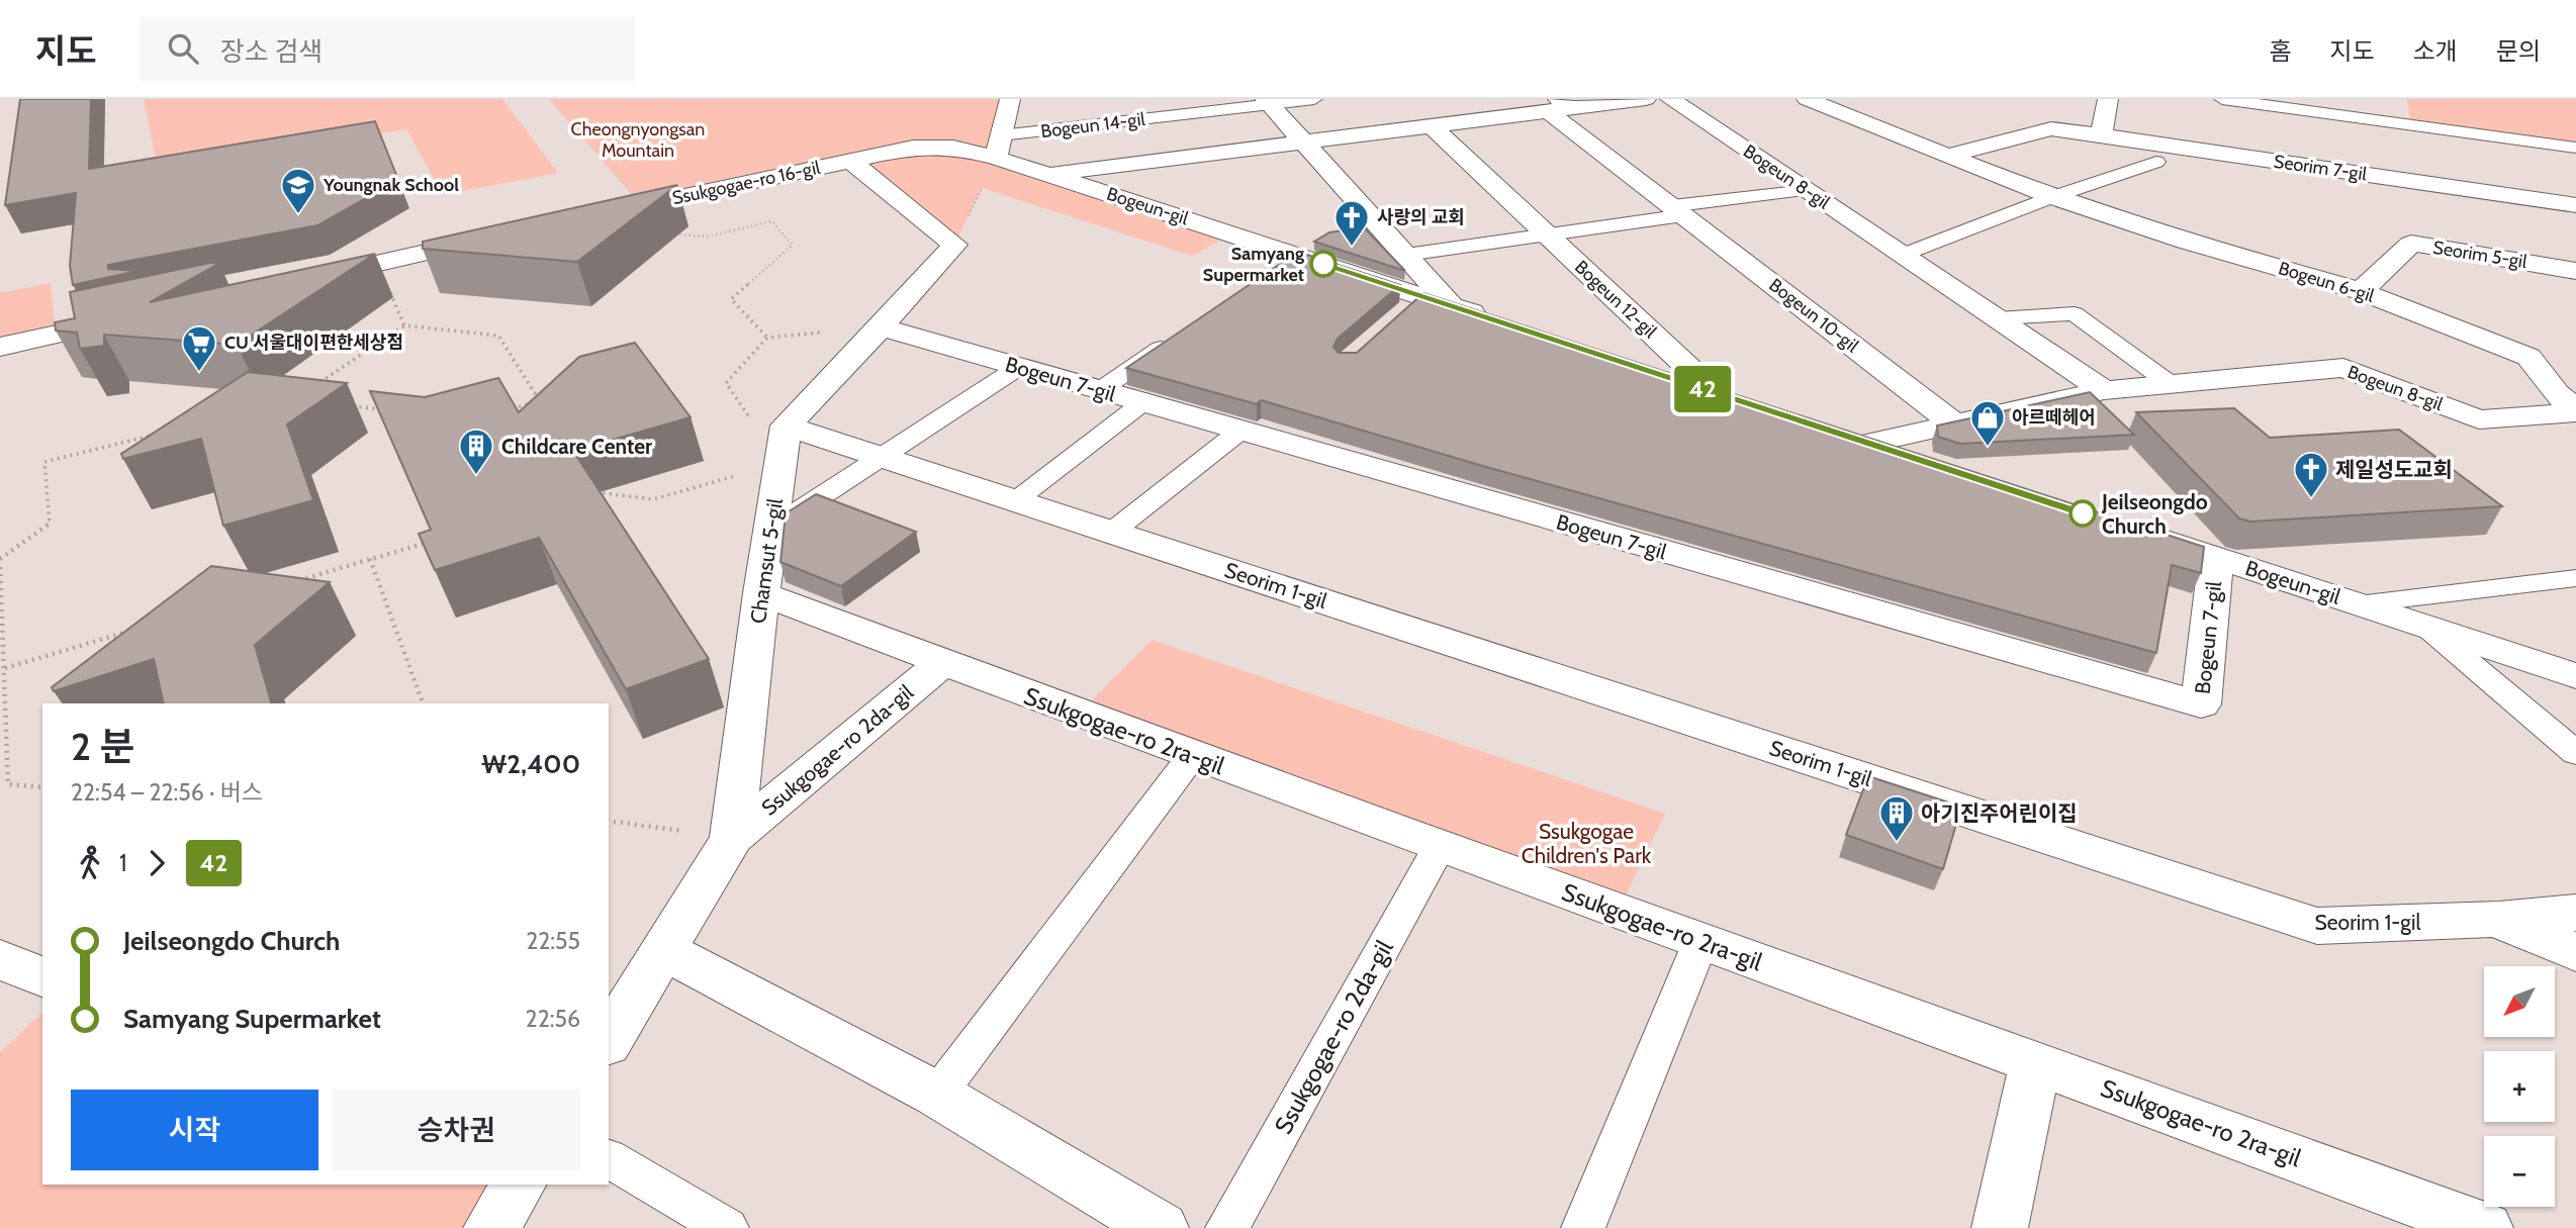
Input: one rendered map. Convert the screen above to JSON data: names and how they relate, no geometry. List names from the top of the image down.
{
  "streets": {
    "street": [
      "Bogeun 14-gil",
      "Seorim 7-gil",
      "Bogeun 8-gil",
      "Ssukgogae-ro 16-gil",
      "Bogeun-gil",
      "Seorim 5-gil",
      "Bogeun 6-gil",
      "Bogeun 12-gil",
      "Bogeun 10-gil",
      "Bogeun 7-gil",
      "Chamsut 5-gil",
      "Seorim 1-gil",
      "Ssukgogae-ro 2ra-gil",
      "Ssukgogae-ro 2da-gil"
    ]
  },
  "crossings": [
    ["Bogeun 14-gil", "Ssukgogae-ro 16-gil"],
    ["Bogeun 14-gil", "Bogeun-gil"],
    ["Seorim 7-gil", "Bogeun 6-gil"],
    ["Bogeun 8-gil", "Bogeun 6-gil"],
    ["Bogeun 8-gil", "Bogeun 10-gil"],
    ["Ssukgogae-ro 16-gil", "Bogeun-gil"],
    ["Bogeun-gil", "Bogeun 7-gil"],
    ["Seorim 5-gil", "Bogeun 6-gil"],
    ["Bogeun 12-gil", "Bogeun 10-gil"],
    ["Chamsut 5-gil", "Seorim 1-gil"],
    ["Chamsut 5-gil", "Ssukgogae-ro 2ra-gil"],
    ["Chamsut 5-gil", "Ssukgogae-ro 2da-gil"],
    ["Ssukgogae-ro 2ra-gil", "Ssukgogae-ro 2da-gil"]
  ],
  "parks": ["Cheongnyongsan Mountain", "Ssukgogae Children's Park"],
  "places": {
    "school or university": ["Youngnak School"],
    "church": ["사랑의 교회", "제일성도교회"],
    "other": ["Samyang Supermarket", "Jeilseongdo Church"],
    "supermarket": ["CU 서울대이편한세상점"],
    "shop": ["아르떼헤어"],
    "building": ["Childcare Center", "아기진주어린이집"]
  },
  "lines": ["bus line 42"],
  "north": "bottom left",
  "page": {
    "header": "지도",
    "search": "장소 검색",
    "nav": [
      "홈",
      "지도",
      "소개",
      "문의"
    ],
    "on_map": "42",
    "heading": ["2 분", "22:54 – 22:56 · 버스", "₩2,400"],
    "legs": ["1", "42"],
    "list": [
      {
        "name": "Jeilseongdo Church",
        "value": "22:55"
      },
      {
        "name": "Samyang Supermarket",
        "value": "22:56"
      }
    ],
    "map_buttons": ["+", "−"],
    "buttons": ["시작", "승차권"]
  }
}
